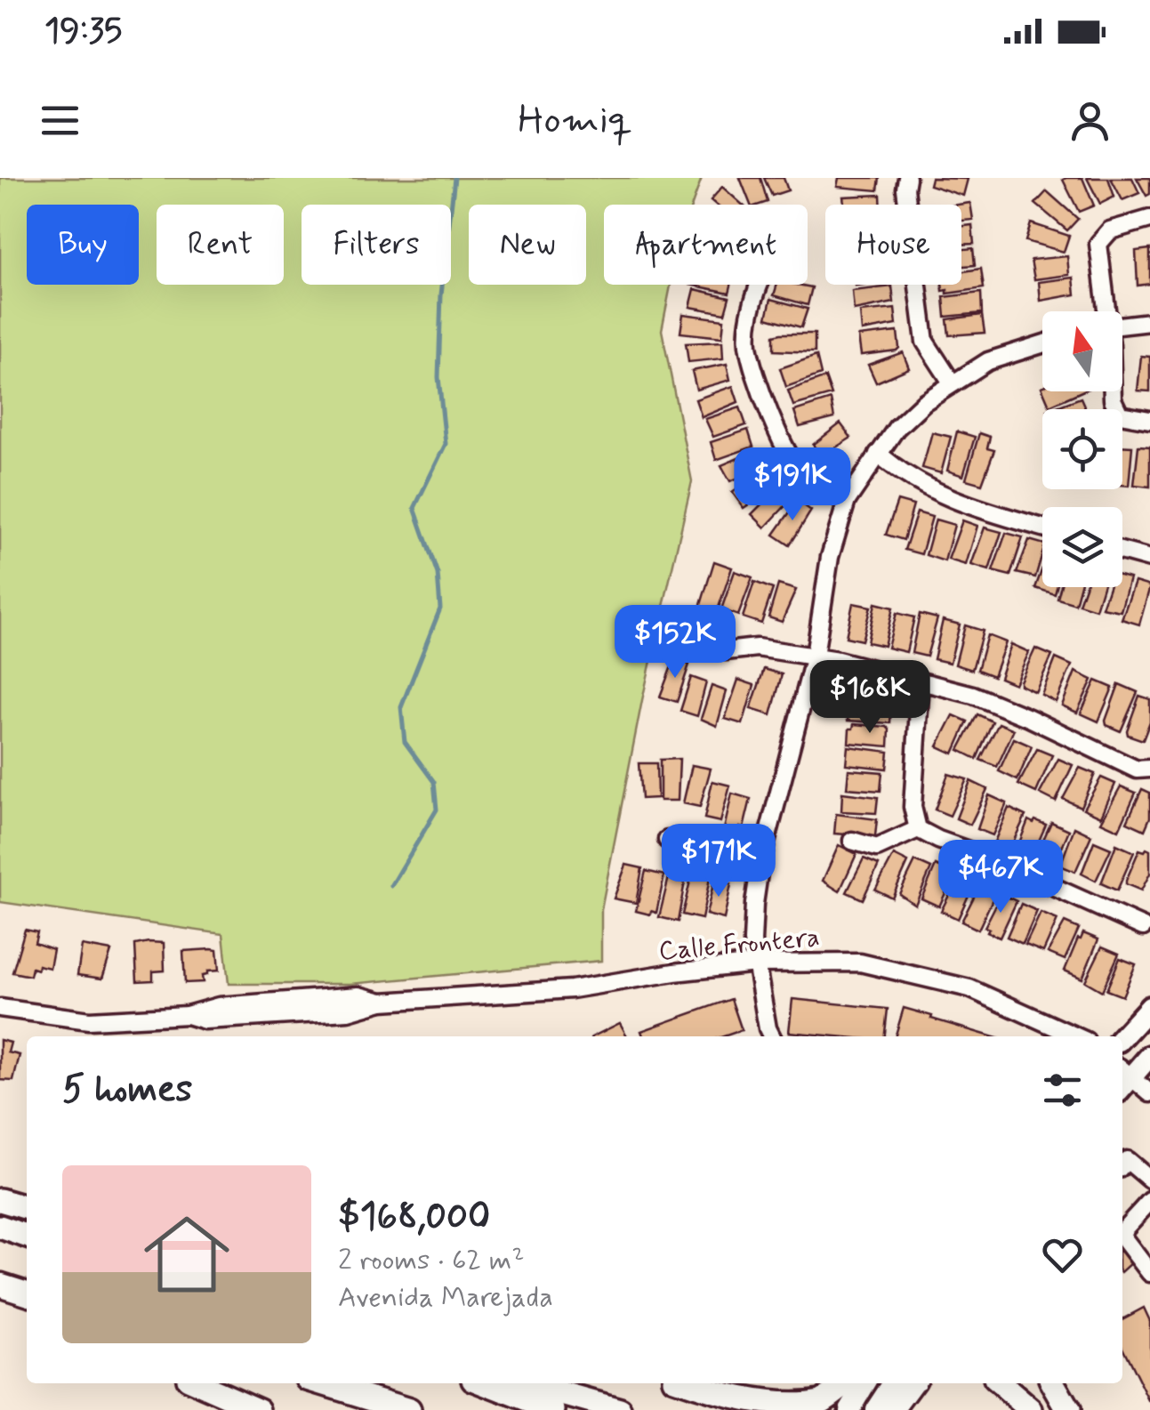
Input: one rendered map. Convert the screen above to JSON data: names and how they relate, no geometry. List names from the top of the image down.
{
  "streets": {
    "street": ["Calle Frontera"]
  },
  "north": "top",
  "page": {
    "status": "19:35",
    "header": "Homiq",
    "chip": [
      "Buy",
      "Rent",
      "Filters",
      "New",
      "Apartment",
      "House"
    ],
    "price": [
      "$191K",
      "$152K",
      "$168K",
      "$171K",
      "$467K"
    ],
    "heading": "5 homes",
    "list": [
      {
        "name": "$168,000",
        "note": "2 rooms · 62 m² · Avenida Marejada"
      }
    ]
  }
}
